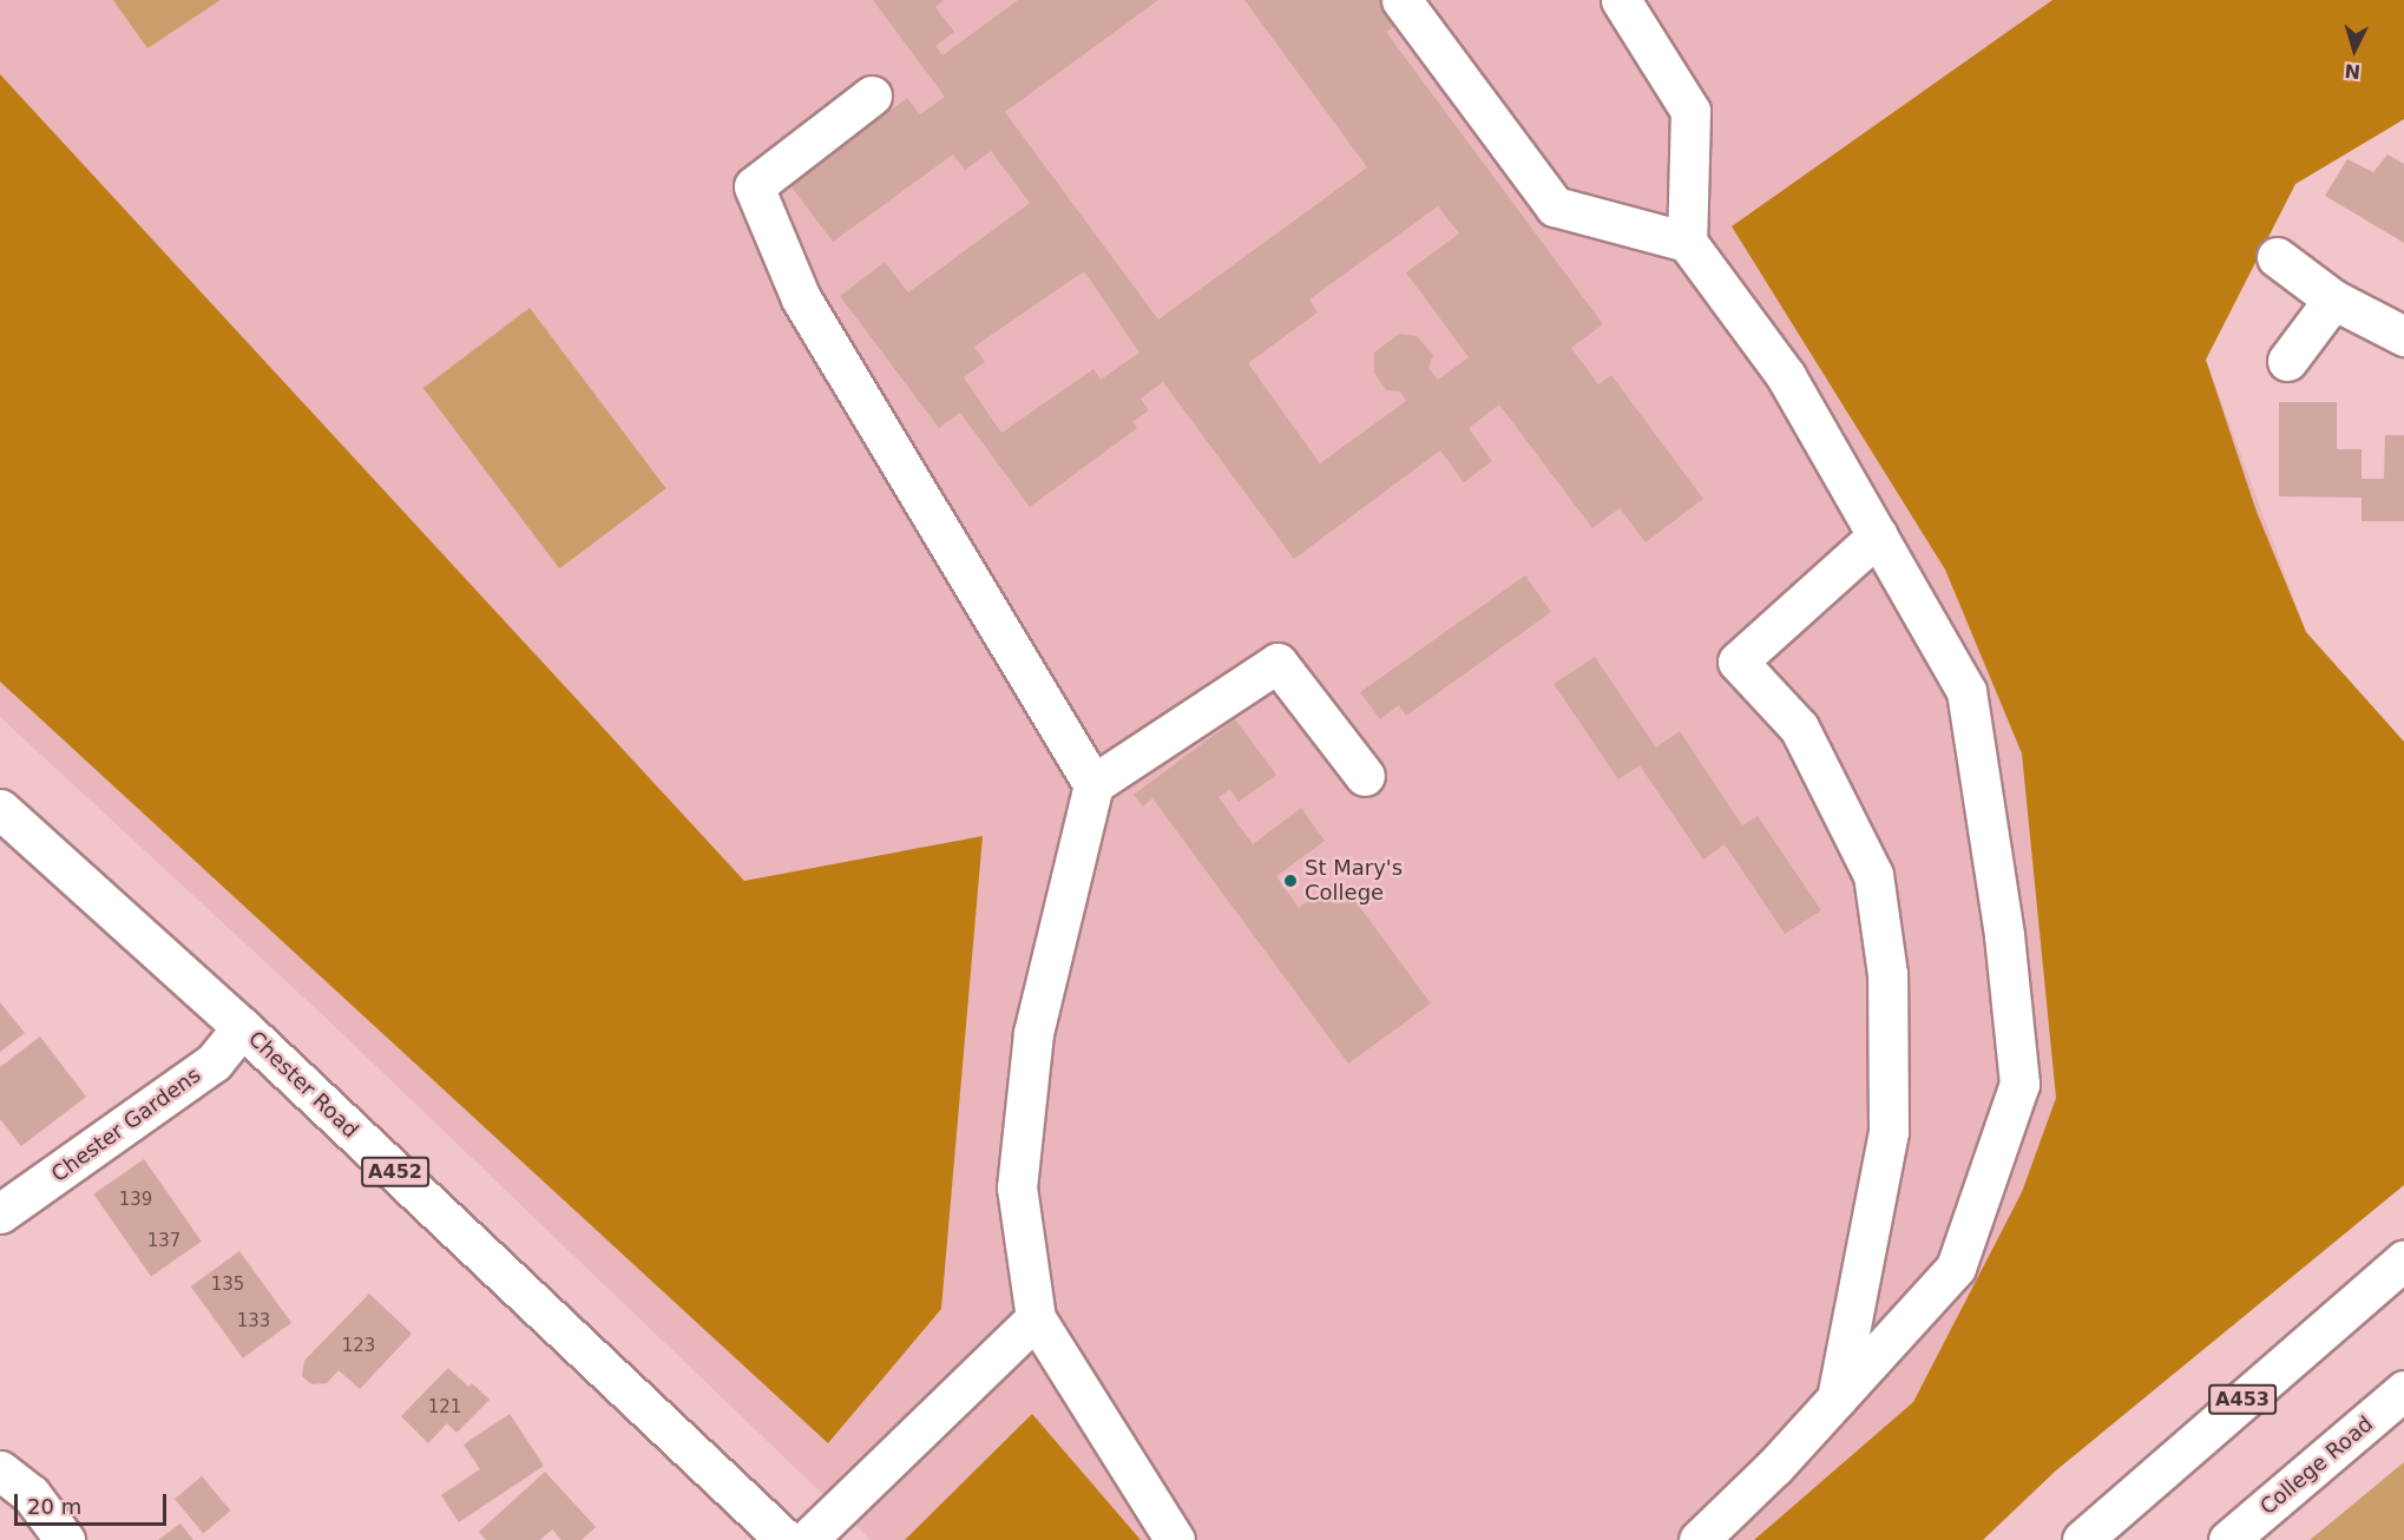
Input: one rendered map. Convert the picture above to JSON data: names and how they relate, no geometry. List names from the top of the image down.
{
  "streets": {
    "main road": [
      "Chester Road",
      "Chester Gardens",
      "A452",
      "A453",
      "College Road"
    ]
  },
  "crossings": [
    ["Chester Road", "Chester Gardens"]
  ],
  "places": ["St Mary's College"],
  "house_numbers": [
    "139",
    "137",
    "135",
    "133",
    "123",
    "121"
  ],
  "scale_bar": "20 m",
  "north": "bottom"
}
